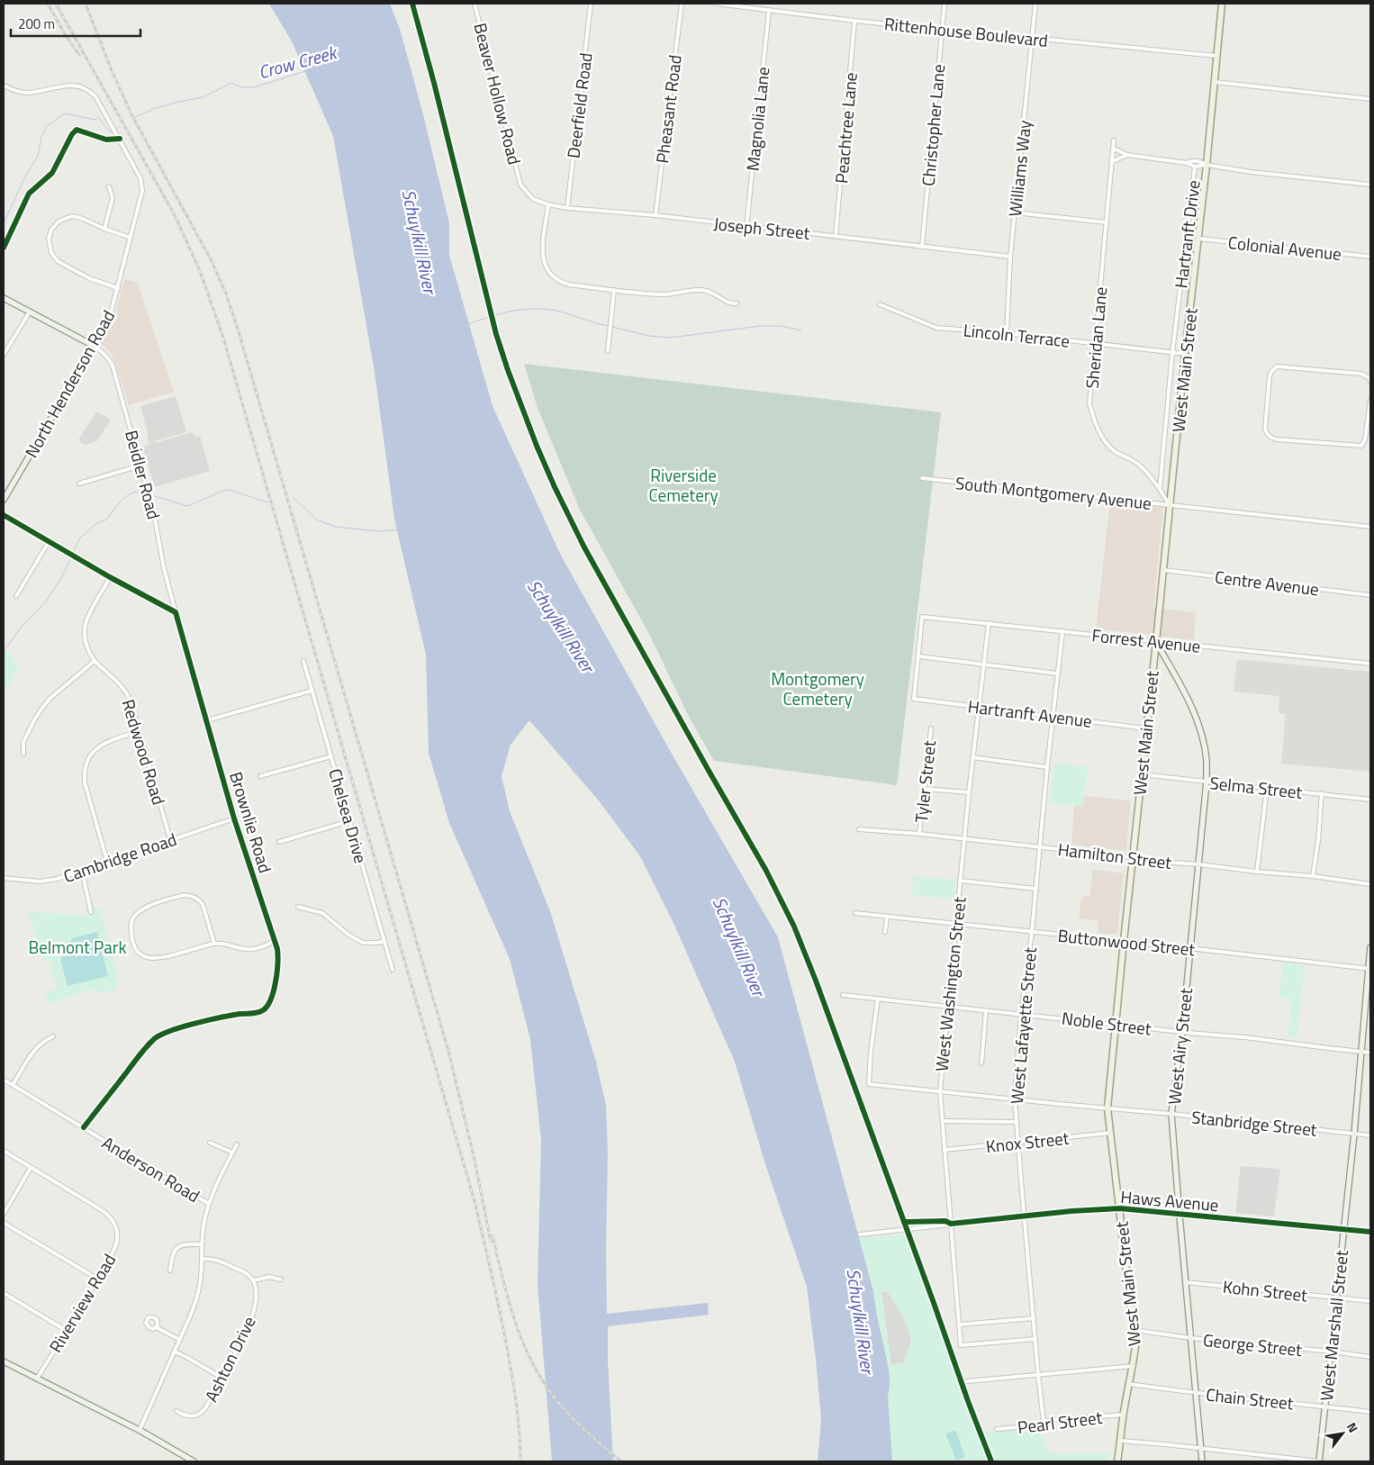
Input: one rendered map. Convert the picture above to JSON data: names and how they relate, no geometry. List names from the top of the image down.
{
  "streets": {
    "main road": [
      "West Main Street",
      "North Henderson Road",
      "West Airy Street",
      "West Marshall Street"
    ],
    "street": [
      "Rittenhouse Boulevard",
      "Beaver Hollow Road",
      "Deerfield Road",
      "Pheasant Road",
      "Magnolia Lane",
      "Christopher Lane",
      "Peachtree Lane",
      "Williams Way",
      "Joseph Street",
      "Hartranft Drive",
      "Colonial Avenue",
      "Lincoln Terrace",
      "Sheridan Lane",
      "Beidler Road",
      "South Montgomery Avenue",
      "Centre Avenue",
      "Forrest Avenue",
      "Hartranft Avenue",
      "Redwood Road",
      "Tyler Street",
      "Selma Street",
      "Chelsea Drive",
      "Brownlie Road",
      "Hamilton Street",
      "Cambridge Road",
      "Buttonwood Street",
      "West Washington Street",
      "Noble Street",
      "West Lafayette Street",
      "Stanbridge Street",
      "Knox Street",
      "Anderson Road",
      "Haws Avenue",
      "Kohn Street",
      "Riverview Road",
      "George Street",
      "Ashton Drive",
      "Chain Street",
      "Pearl Street"
    ]
  },
  "crossings": [
    ["Rittenhouse Boulevard", "Magnolia Lane"],
    ["Rittenhouse Boulevard", "Christopher Lane"],
    ["Rittenhouse Boulevard", "Peachtree Lane"],
    ["Rittenhouse Boulevard", "Williams Way"],
    ["Rittenhouse Boulevard", "West Main Street"],
    ["Beaver Hollow Road", "Joseph Street"],
    ["Deerfield Road", "Joseph Street"],
    ["Pheasant Road", "Joseph Street"],
    ["Magnolia Lane", "Joseph Street"],
    ["Christopher Lane", "Joseph Street"],
    ["Peachtree Lane", "Joseph Street"],
    ["Williams Way", "Joseph Street"],
    ["Williams Way", "Lincoln Terrace"],
    ["Hartranft Drive", "Lincoln Terrace"],
    ["Hartranft Drive", "Sheridan Lane"],
    ["Colonial Avenue", "West Main Street"],
    ["Lincoln Terrace", "Sheridan Lane"],
    ["Lincoln Terrace", "West Main Street"],
    ["Sheridan Lane", "West Main Street"],
    ["Sheridan Lane", "South Montgomery Avenue"],
    ["West Main Street", "South Montgomery Avenue"],
    ["West Main Street", "Centre Avenue"],
    ["West Main Street", "Forrest Avenue"],
    ["West Main Street", "Hartranft Avenue"],
    ["West Main Street", "Selma Street"],
    ["West Main Street", "Hamilton Street"],
    ["West Main Street", "Buttonwood Street"],
    ["West Main Street", "Noble Street"],
    ["West Main Street", "West Airy Street"],
    ["West Main Street", "Stanbridge Street"],
    ["West Main Street", "Knox Street"],
    ["West Main Street", "Haws Avenue"],
    ["West Main Street", "George Street"],
    ["West Main Street", "Chain Street"],
    ["West Main Street", "Pearl Street"],
    ["North Henderson Road", "Beidler Road"],
    ["Beidler Road", "Brownlie Road"],
    ["Forrest Avenue", "Hartranft Avenue"],
    ["Forrest Avenue", "West Washington Street"],
    ["Forrest Avenue", "West Lafayette Street"],
    ["Forrest Avenue", "West Airy Street"],
    ["Hartranft Avenue", "West Washington Street"],
    ["Hartranft Avenue", "West Lafayette Street"],
    ["Redwood Road", "Cambridge Road"],
    ["Tyler Street", "Hamilton Street"],
    ["Selma Street", "West Airy Street"],
    ["Brownlie Road", "Cambridge Road"],
    ["Brownlie Road", "Anderson Road"],
    ["Hamilton Street", "West Washington Street"],
    ["Hamilton Street", "West Lafayette Street"],
    ["Hamilton Street", "West Airy Street"],
    ["Buttonwood Street", "West Washington Street"],
    ["Buttonwood Street", "West Lafayette Street"],
    ["Buttonwood Street", "West Airy Street"],
    ["Buttonwood Street", "West Marshall Street"],
    ["West Washington Street", "Noble Street"],
    ["West Washington Street", "West Lafayette Street"],
    ["West Washington Street", "Stanbridge Street"],
    ["West Washington Street", "Knox Street"],
    ["West Washington Street", "Haws Avenue"],
    ["Noble Street", "West Lafayette Street"],
    ["Noble Street", "West Airy Street"],
    ["Noble Street", "Stanbridge Street"],
    ["Noble Street", "West Marshall Street"],
    ["West Lafayette Street", "Stanbridge Street"],
    ["West Lafayette Street", "Knox Street"],
    ["West Lafayette Street", "Haws Avenue"],
    ["West Lafayette Street", "Pearl Street"],
    ["West Airy Street", "Stanbridge Street"],
    ["West Airy Street", "Haws Avenue"],
    ["West Airy Street", "Kohn Street"],
    ["West Airy Street", "George Street"],
    ["West Airy Street", "Chain Street"],
    ["Stanbridge Street", "West Marshall Street"],
    ["Haws Avenue", "West Marshall Street"],
    ["Kohn Street", "West Marshall Street"],
    ["West Marshall Street", "George Street"],
    ["West Marshall Street", "Chain Street"]
  ],
  "water": ["Crow Creek", "Schuylkill River"],
  "parks": ["Riverside Cemetery", "Montgomery Cemetery", "Belmont Park"],
  "scale_bar": "200 m",
  "north": "top right"
}
